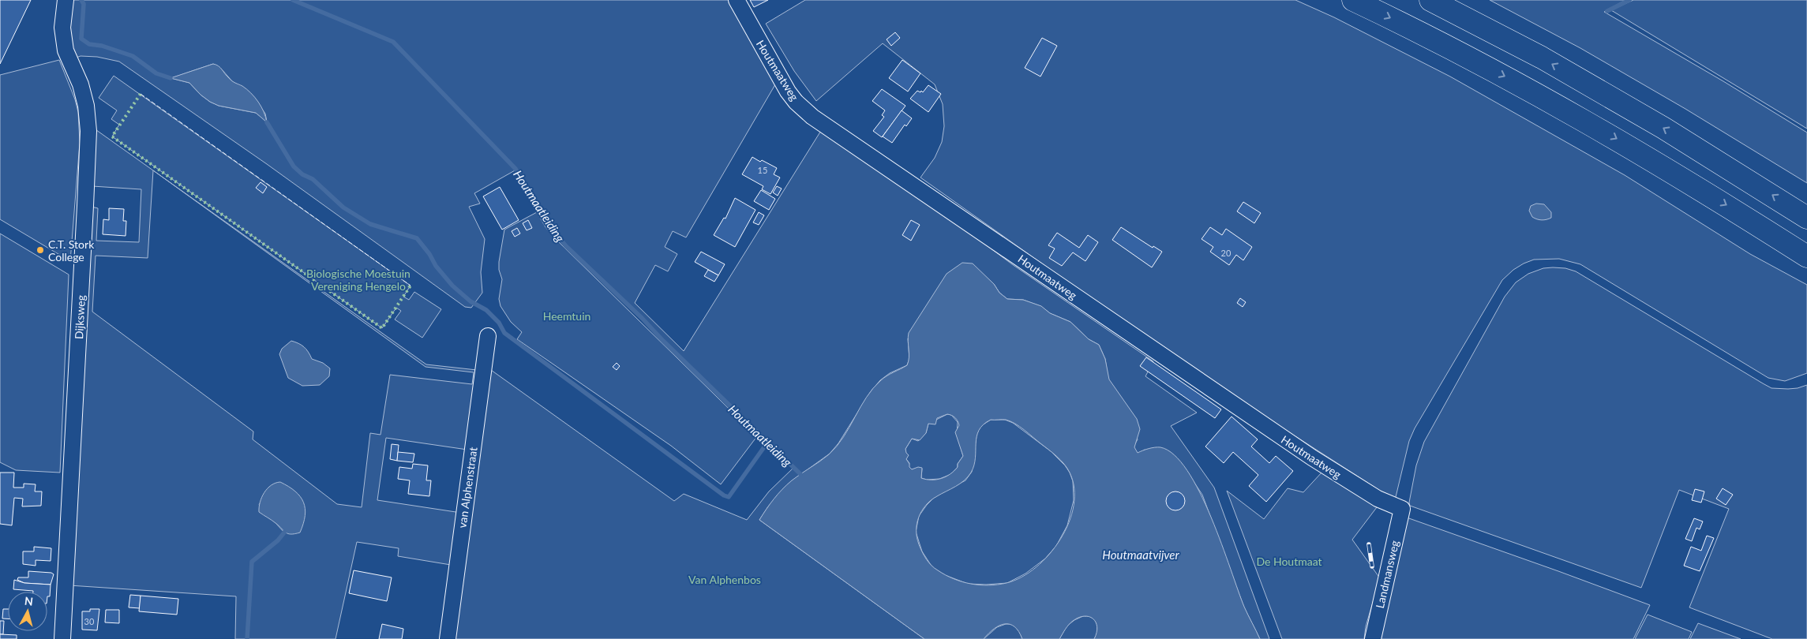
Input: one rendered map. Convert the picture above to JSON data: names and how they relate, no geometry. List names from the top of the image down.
{
  "streets": {
    "street": [
      "Houtmaatweg",
      "Dijksweg",
      "van Alphenstraat",
      "Landmansweg"
    ]
  },
  "crossings": [
    ["Houtmaatweg", "Landmansweg"]
  ],
  "water": ["Houtmaatleiding", "Houtmaatvijver"],
  "parks": [
    "Biologische Moestuin Vereniging Hengelo",
    "Heemtuin",
    "De Houtmaat",
    "Van Alphenbos"
  ],
  "places": ["C.T. Stork College"],
  "house_numbers": ["15", "20", "30"],
  "north": "top"
}
